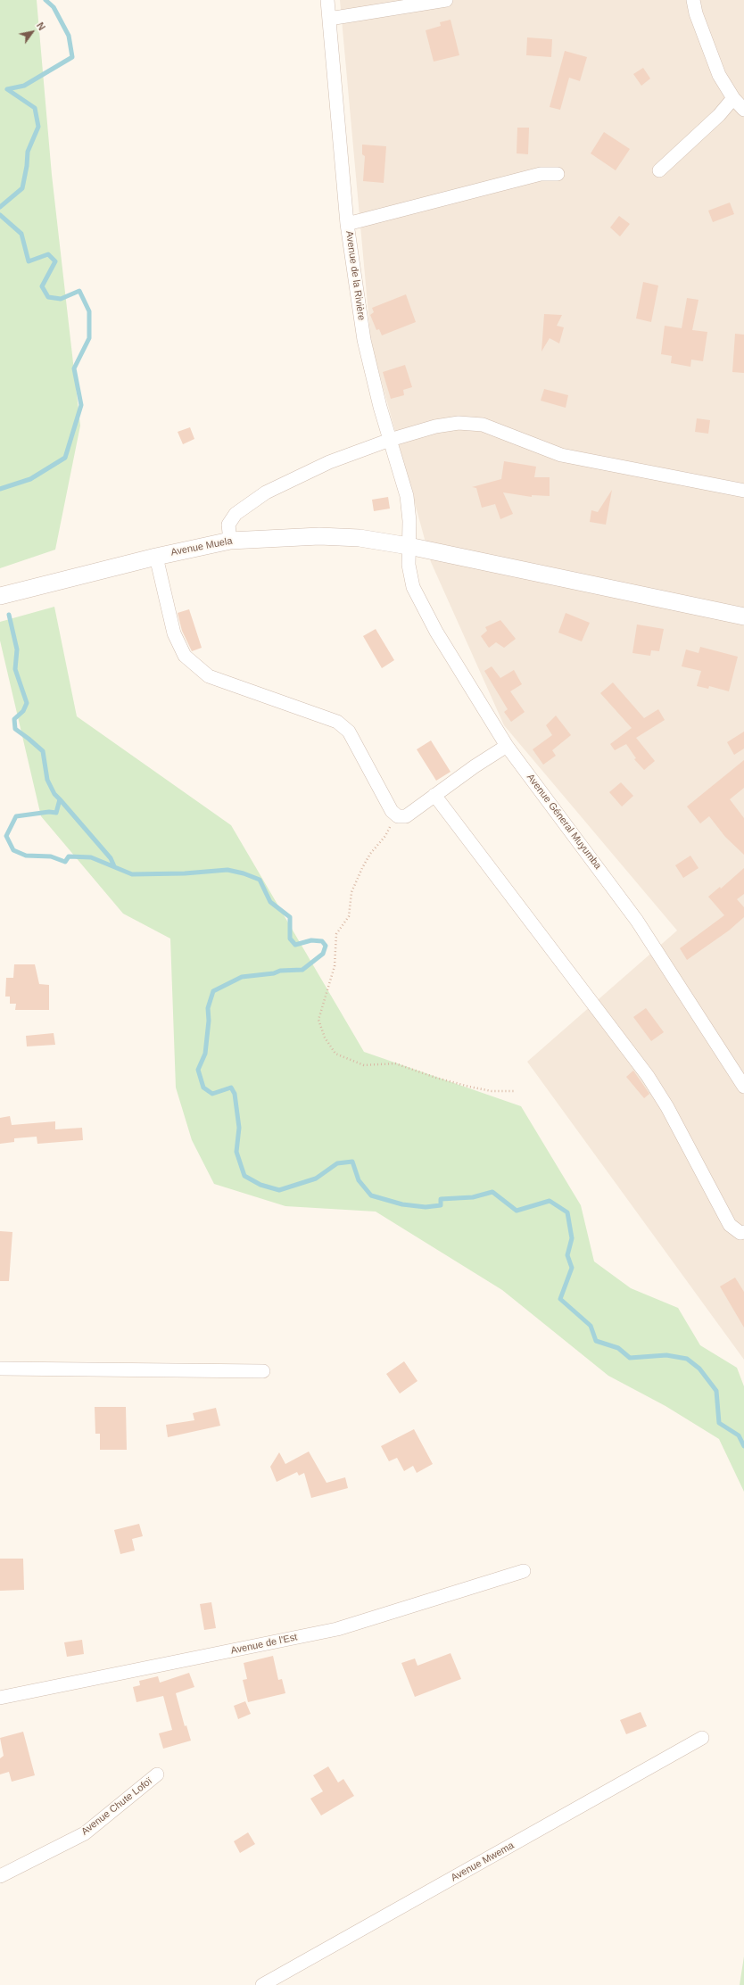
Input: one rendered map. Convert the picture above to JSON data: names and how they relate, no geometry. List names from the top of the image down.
{
  "streets": {
    "street": [
      "Avenue de la Rivière",
      "Avenue Muela",
      "Avenue Géneral Muyumba",
      "Avenue de l'Est",
      "Avenue Chute Lofoï",
      "Avenue Mwema"
    ]
  },
  "crossings": [
    ["Avenue de la Rivière", "Avenue Muela"],
    ["Avenue de la Rivière", "Avenue Géneral Muyumba"],
    ["Avenue Muela", "Avenue Géneral Muyumba"]
  ],
  "north": "top right"
}
